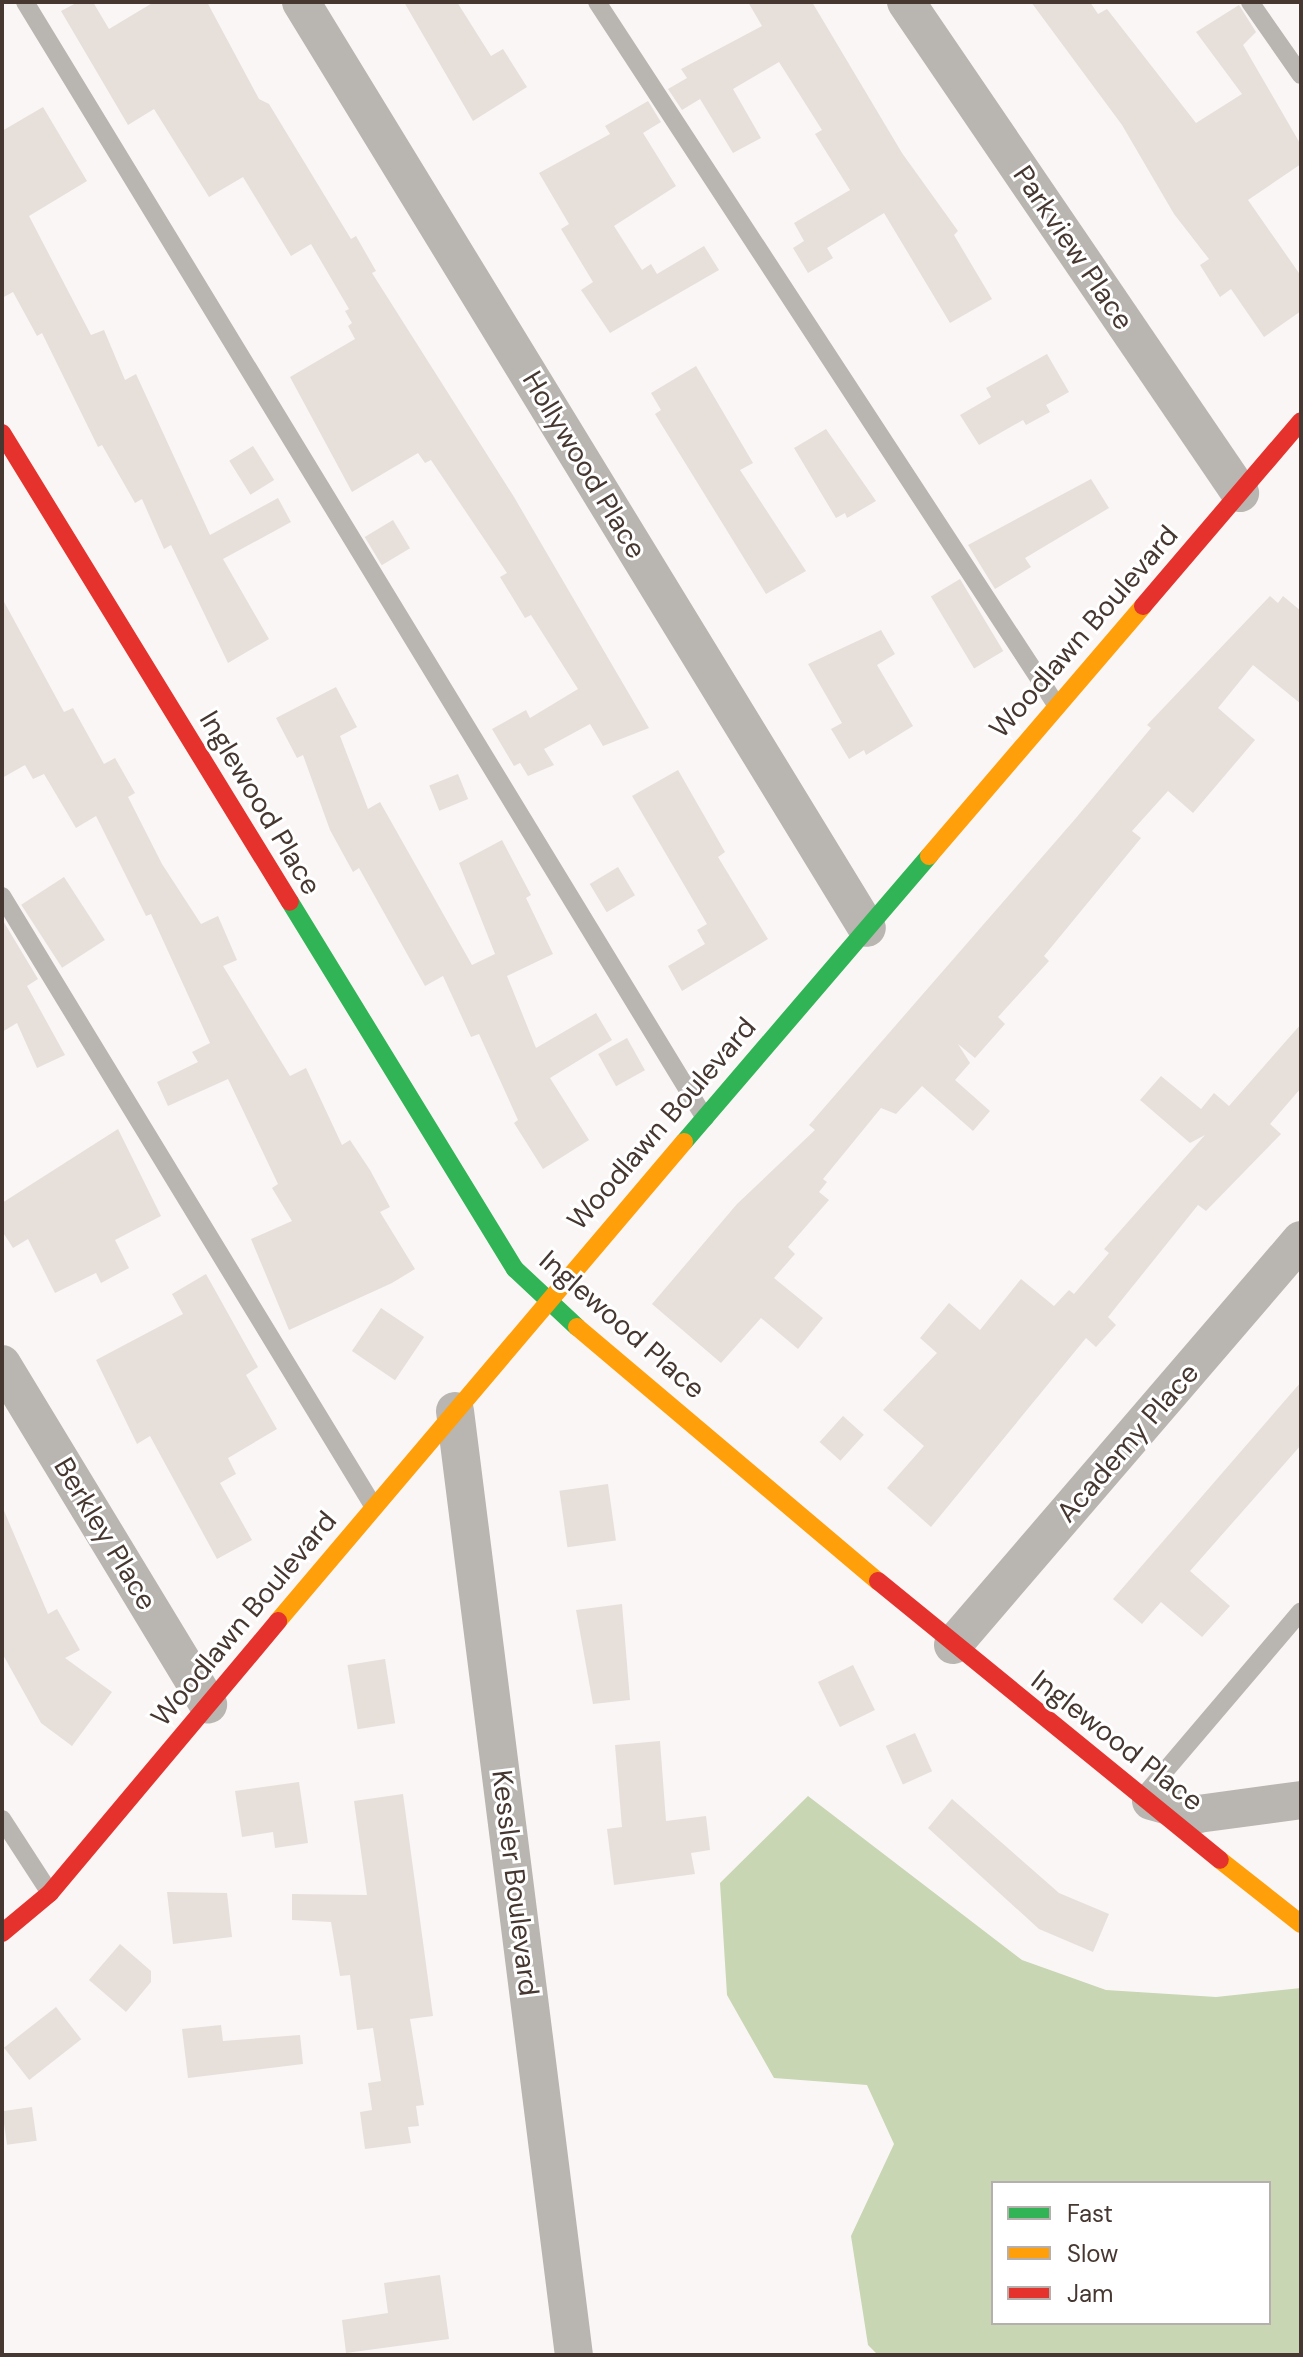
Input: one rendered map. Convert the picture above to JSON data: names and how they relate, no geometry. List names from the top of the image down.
{
  "streets": {
    "street": [
      "Parkview Place",
      "Hollywood Place",
      "Woodlawn Boulevard",
      "Inglewood Place",
      "Academy Place",
      "Berkley Place",
      "Kessler Boulevard"
    ]
  },
  "crossings": [
    ["Parkview Place", "Woodlawn Boulevard"],
    ["Hollywood Place", "Woodlawn Boulevard"],
    ["Woodlawn Boulevard", "Inglewood Place"],
    ["Woodlawn Boulevard", "Berkley Place"],
    ["Woodlawn Boulevard", "Kessler Boulevard"],
    ["Inglewood Place", "Academy Place"]
  ],
  "legend": ["Fast", "Slow", "Jam"]
}
